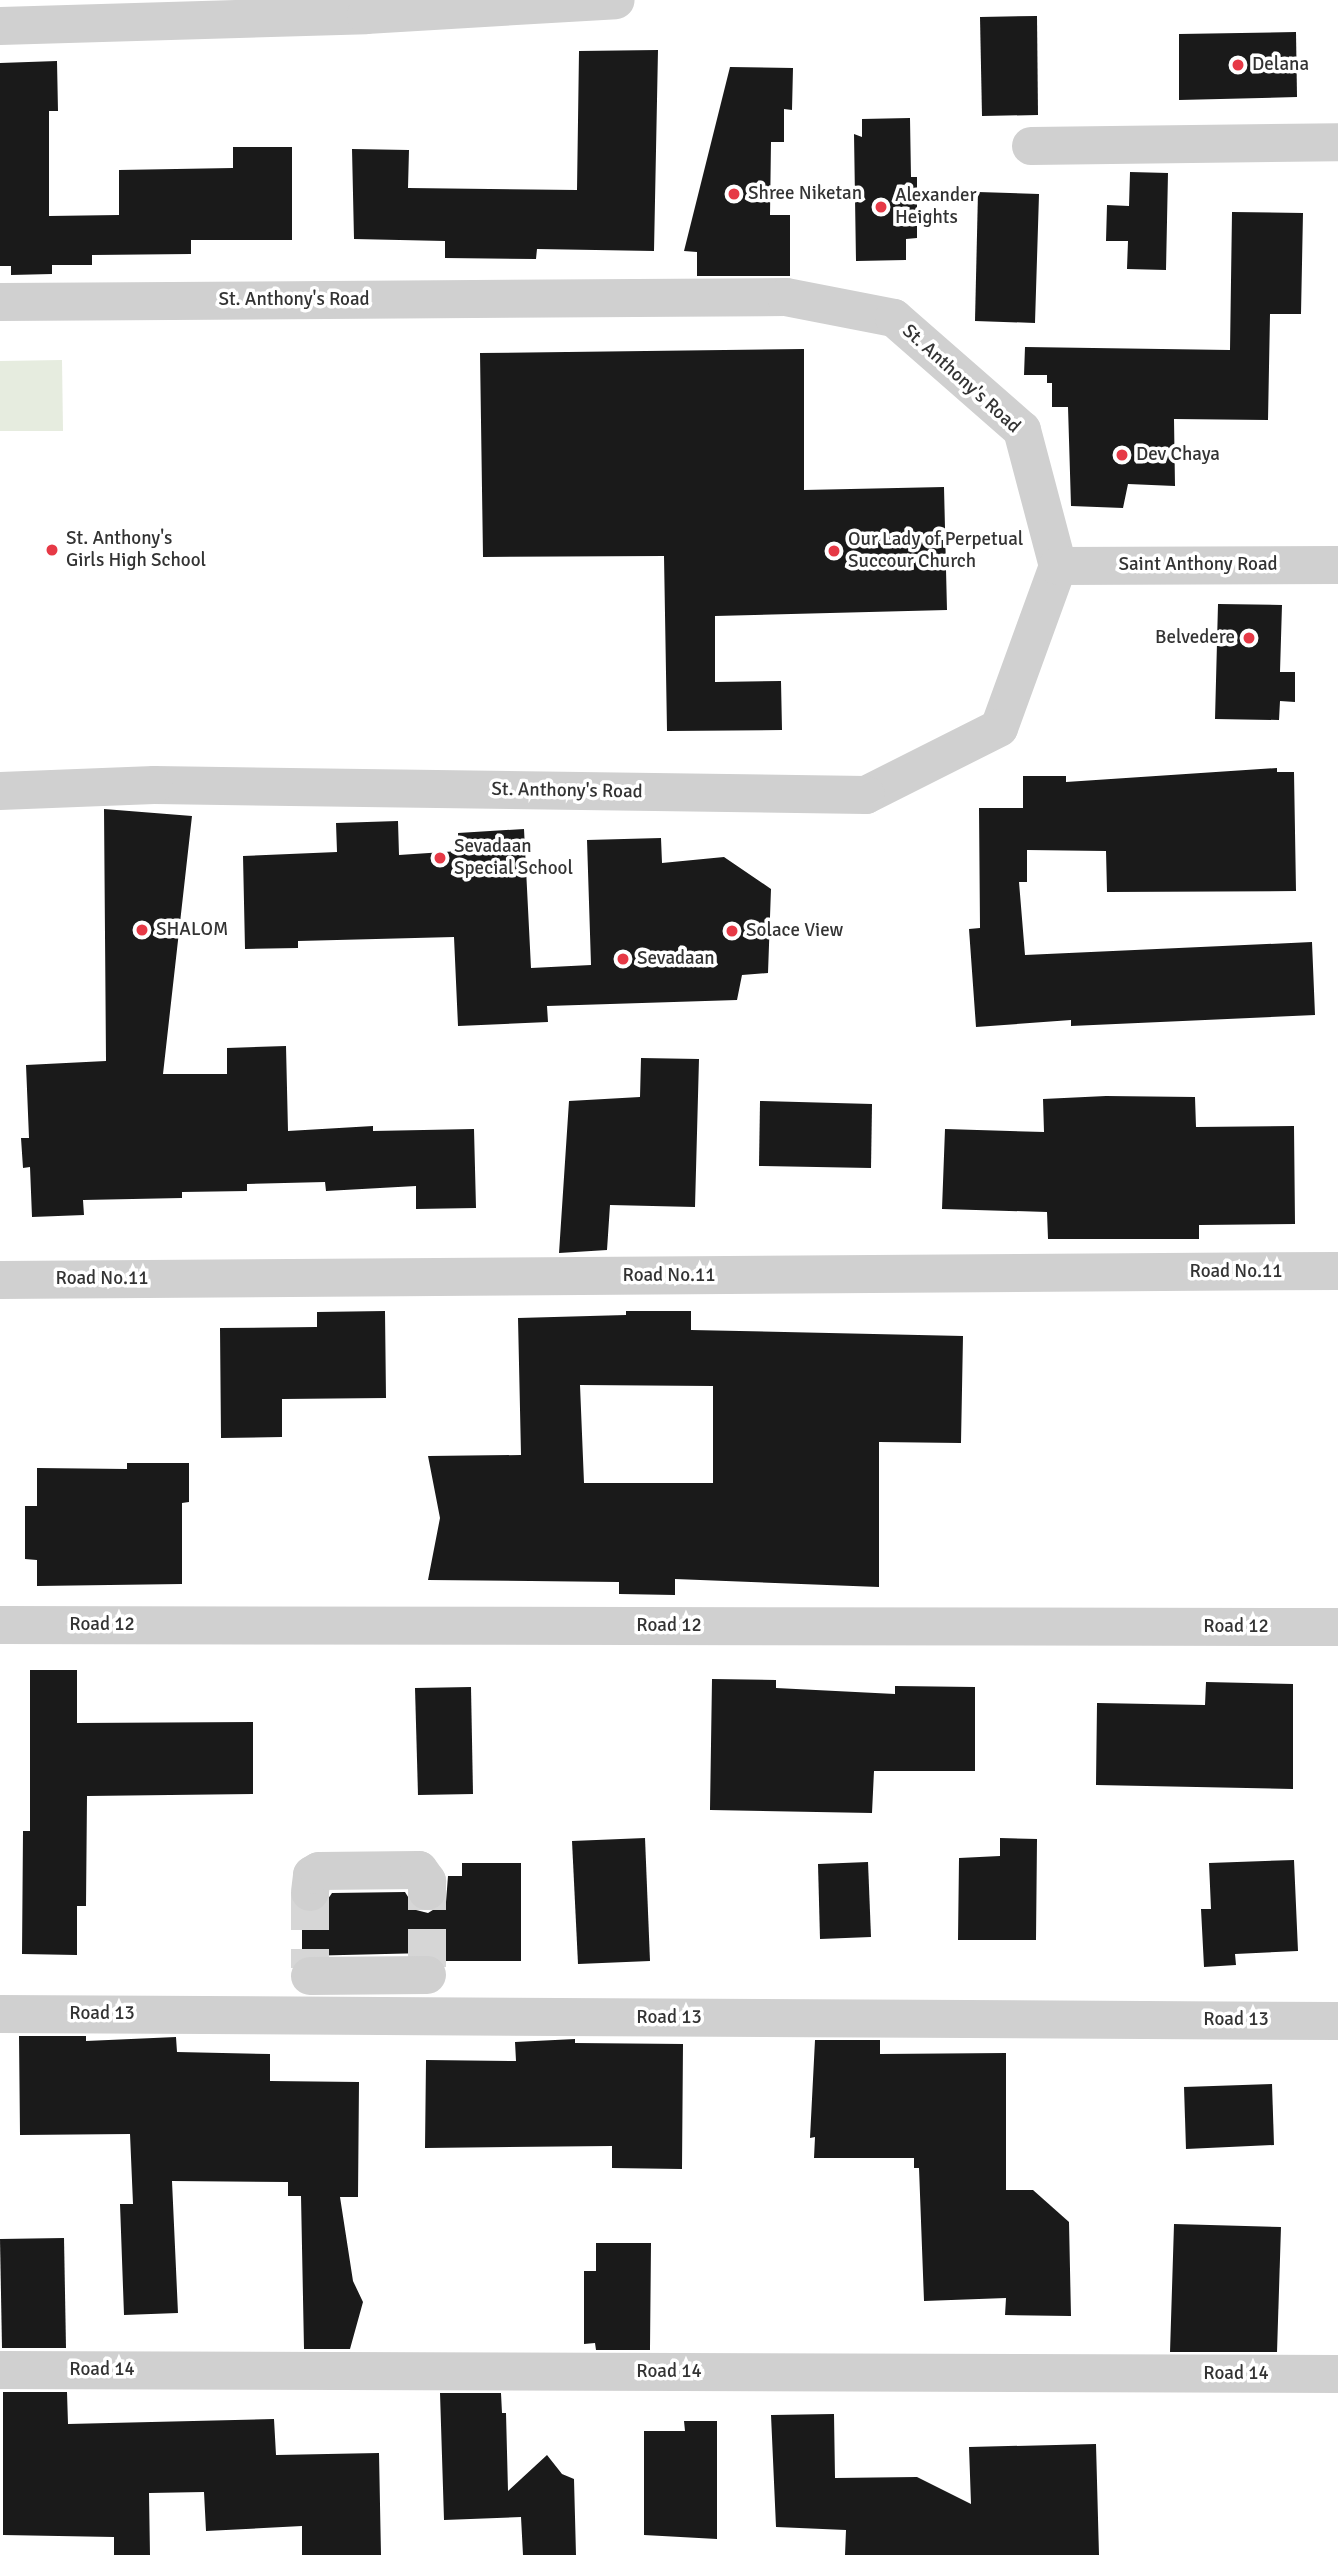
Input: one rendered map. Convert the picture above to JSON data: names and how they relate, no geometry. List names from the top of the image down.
{
  "streets": {
    "street": [
      "St. Anthony's Road",
      "Saint Anthony Road",
      "Road No.11",
      "Road 12",
      "Road 13",
      "Road 14"
    ]
  },
  "crossings": [
    ["St. Anthony's Road", "Saint Anthony Road"]
  ],
  "places": [
    "Delana",
    "Shree Niketan",
    "Alexander Heights",
    "Dev Chaya",
    "St. Anthony's Girls High School",
    "Our Lady of Perpetual Succour Church",
    "Belvedere",
    "Sevadaan Special School",
    "SHALOM",
    "Solace View",
    "Sevadaan"
  ]
}
